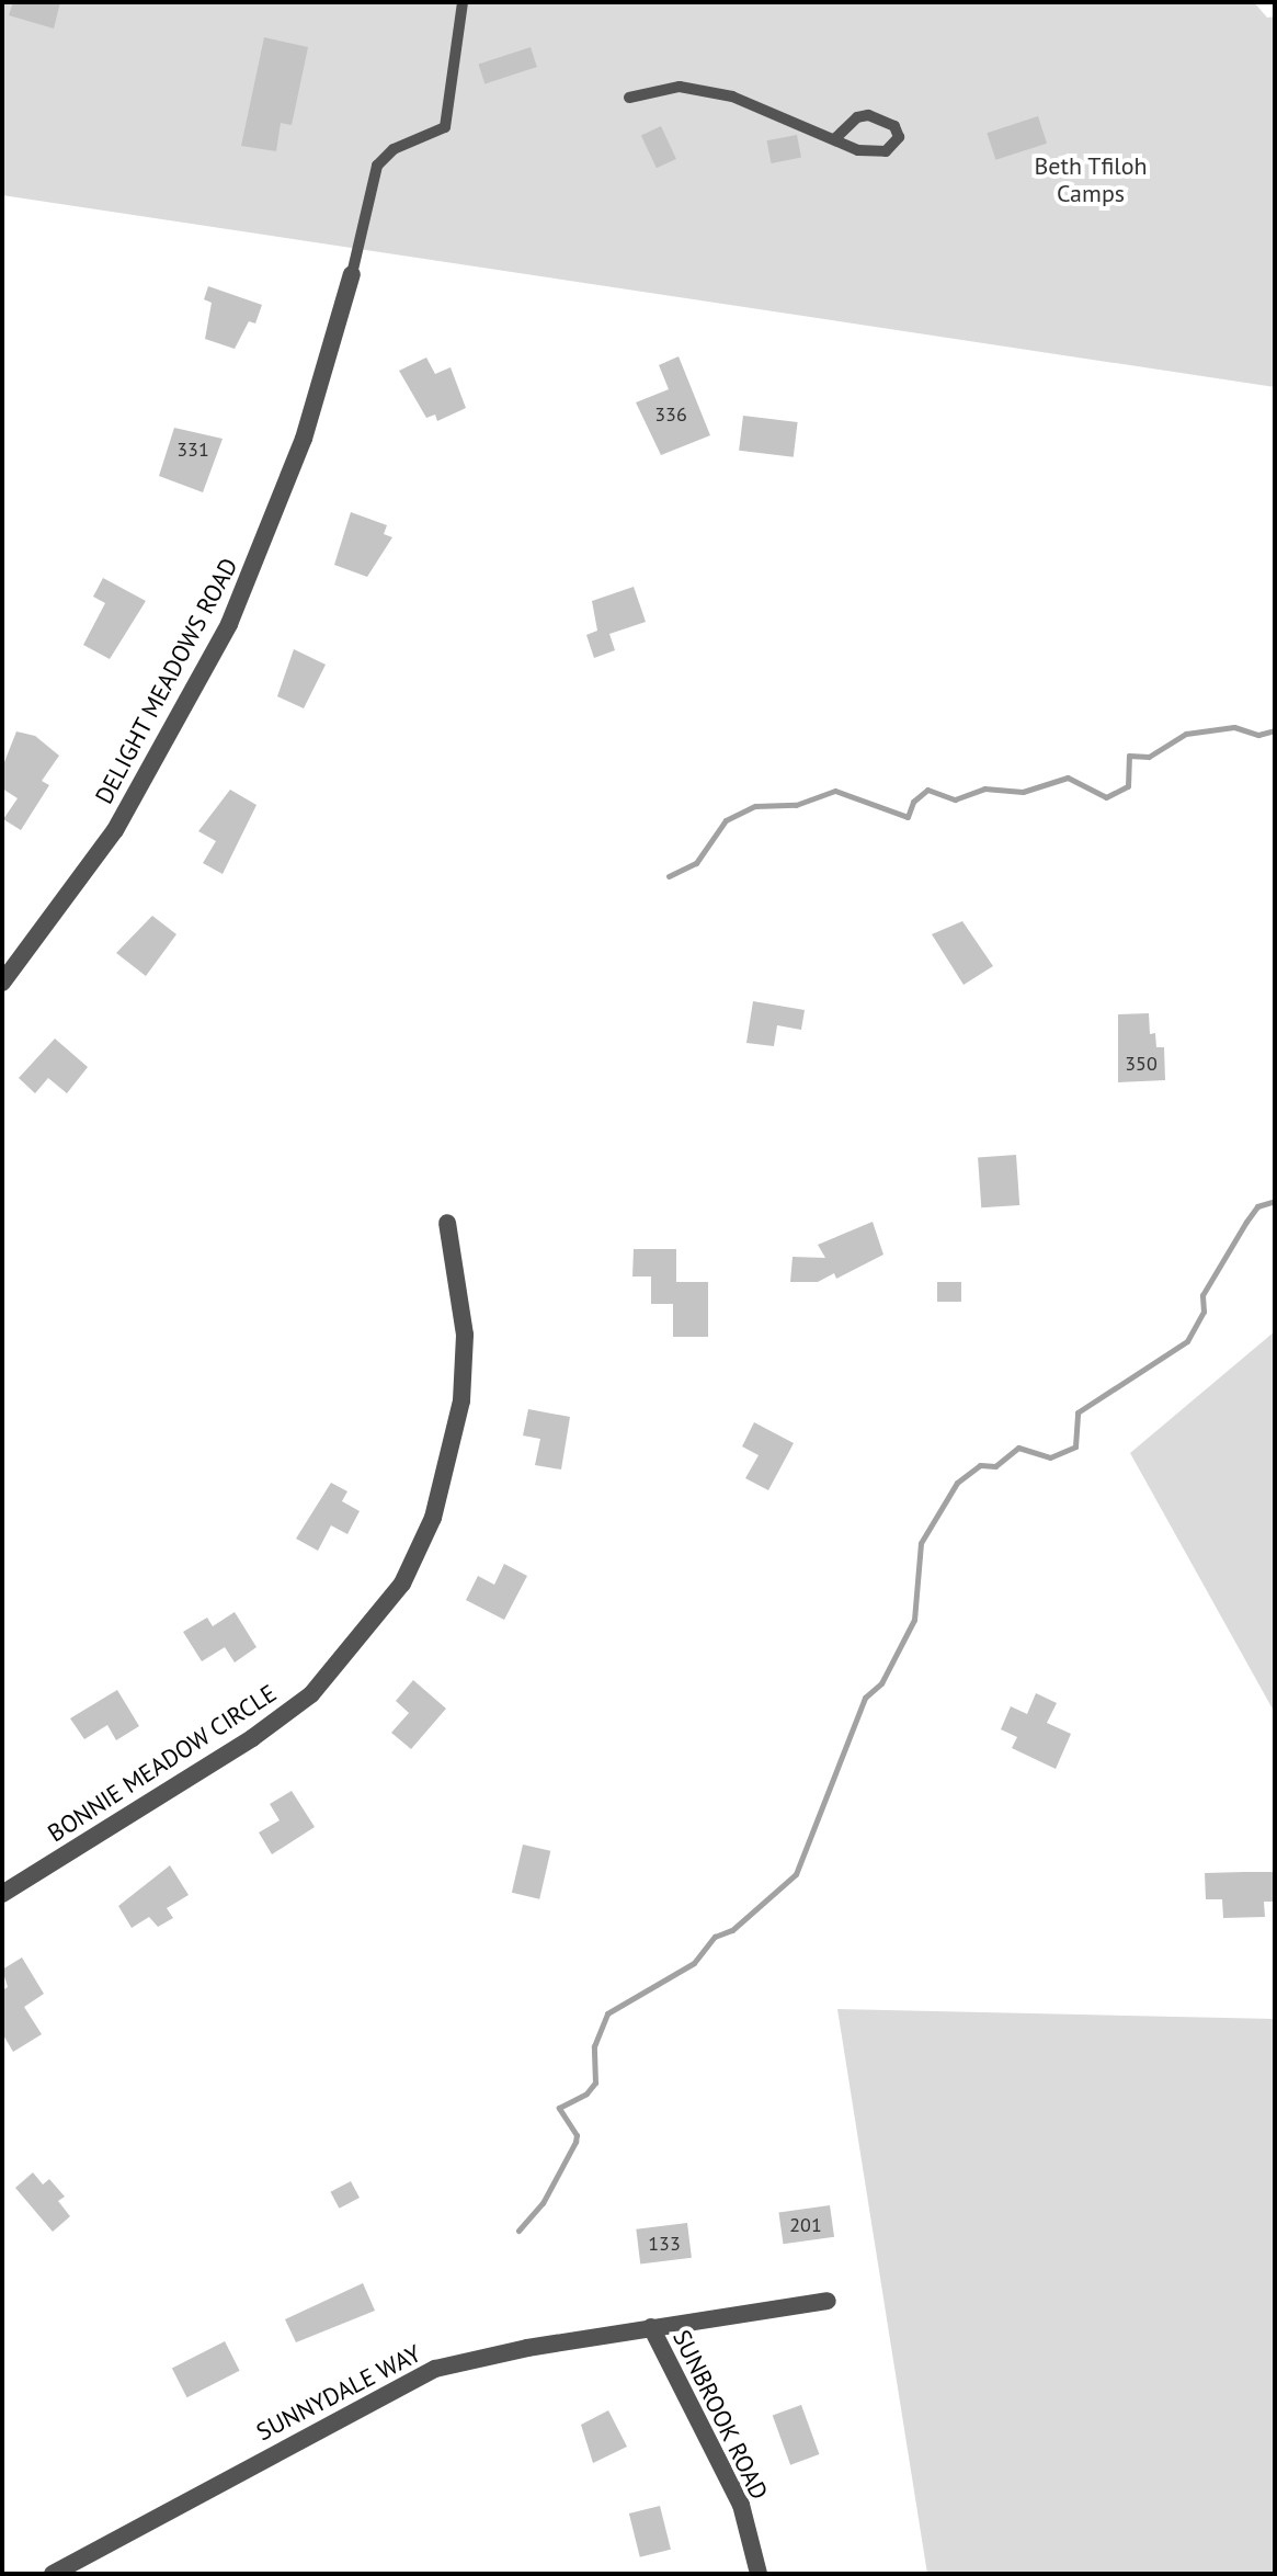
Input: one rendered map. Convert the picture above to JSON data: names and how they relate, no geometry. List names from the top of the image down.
{
  "streets": {
    "street": [
      "DELIGHT MEADOWS ROAD",
      "BONNIE MEADOW CIRCLE",
      "SUNNYDALE WAY",
      "SUNBROOK ROAD"
    ]
  },
  "crossings": [
    ["SUNNYDALE WAY", "SUNBROOK ROAD"]
  ],
  "parks": ["Beth Tfiloh Camps"],
  "house_numbers": [
    "336",
    "331",
    "350",
    "201",
    "133"
  ]
}
